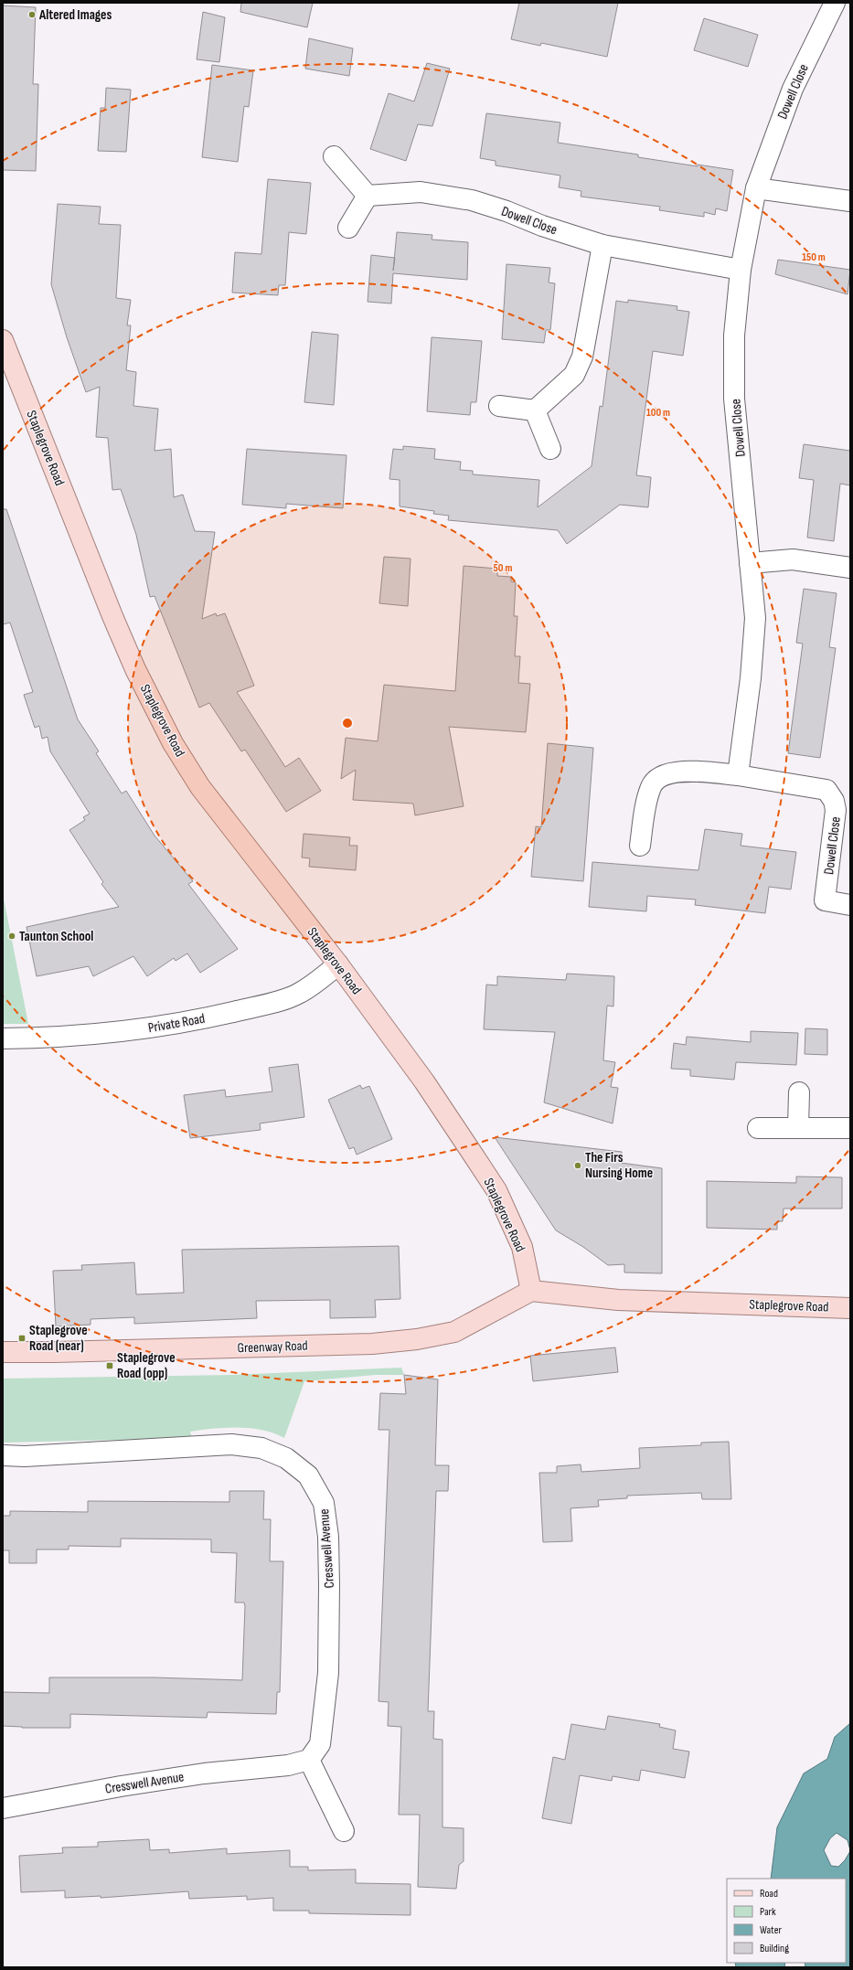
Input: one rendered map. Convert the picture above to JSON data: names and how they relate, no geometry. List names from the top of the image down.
{
  "streets": {
    "main road": ["Staplegrove Road", "Greenway Road"],
    "street": ["Dowell Close", "Private Road", "Cresswell Avenue"]
  },
  "crossings": [
    ["Staplegrove Road", "Private Road"],
    ["Staplegrove Road", "Greenway Road"]
  ],
  "places": {
    "other": ["Altered Images", "Taunton School", "The Firs Nursing Home"],
    "transit": ["Staplegrove Road (near)", "Staplegrove Road (opp)"]
  },
  "legend": [
    "Road",
    "Park",
    "Water",
    "Building"
  ],
  "rings": ["150 m", "100 m", "50 m"]
}
